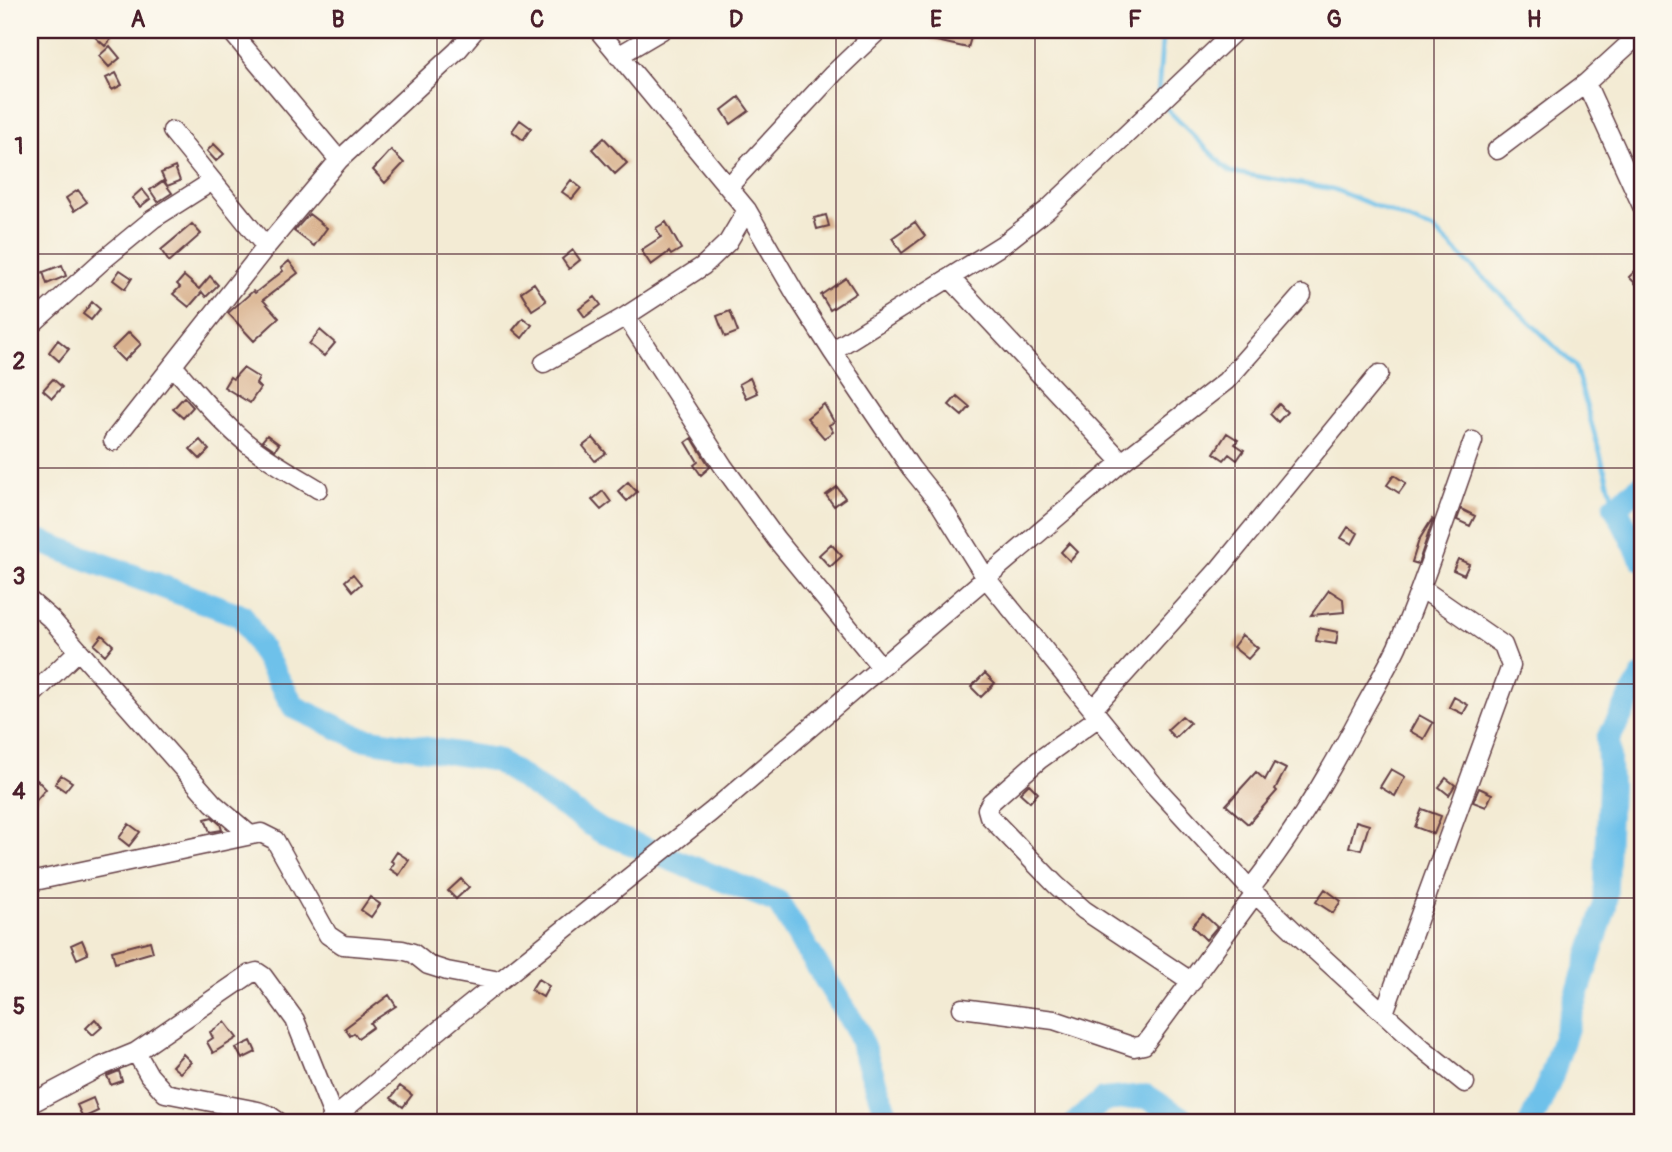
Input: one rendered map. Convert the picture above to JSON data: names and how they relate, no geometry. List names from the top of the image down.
{
  "grid": {
    "columns": [
      "A",
      "B",
      "C",
      "D",
      "E",
      "F",
      "G",
      "H"
    ],
    "rows": [
      "1",
      "2",
      "3",
      "4",
      "5"
    ]
  }
}
